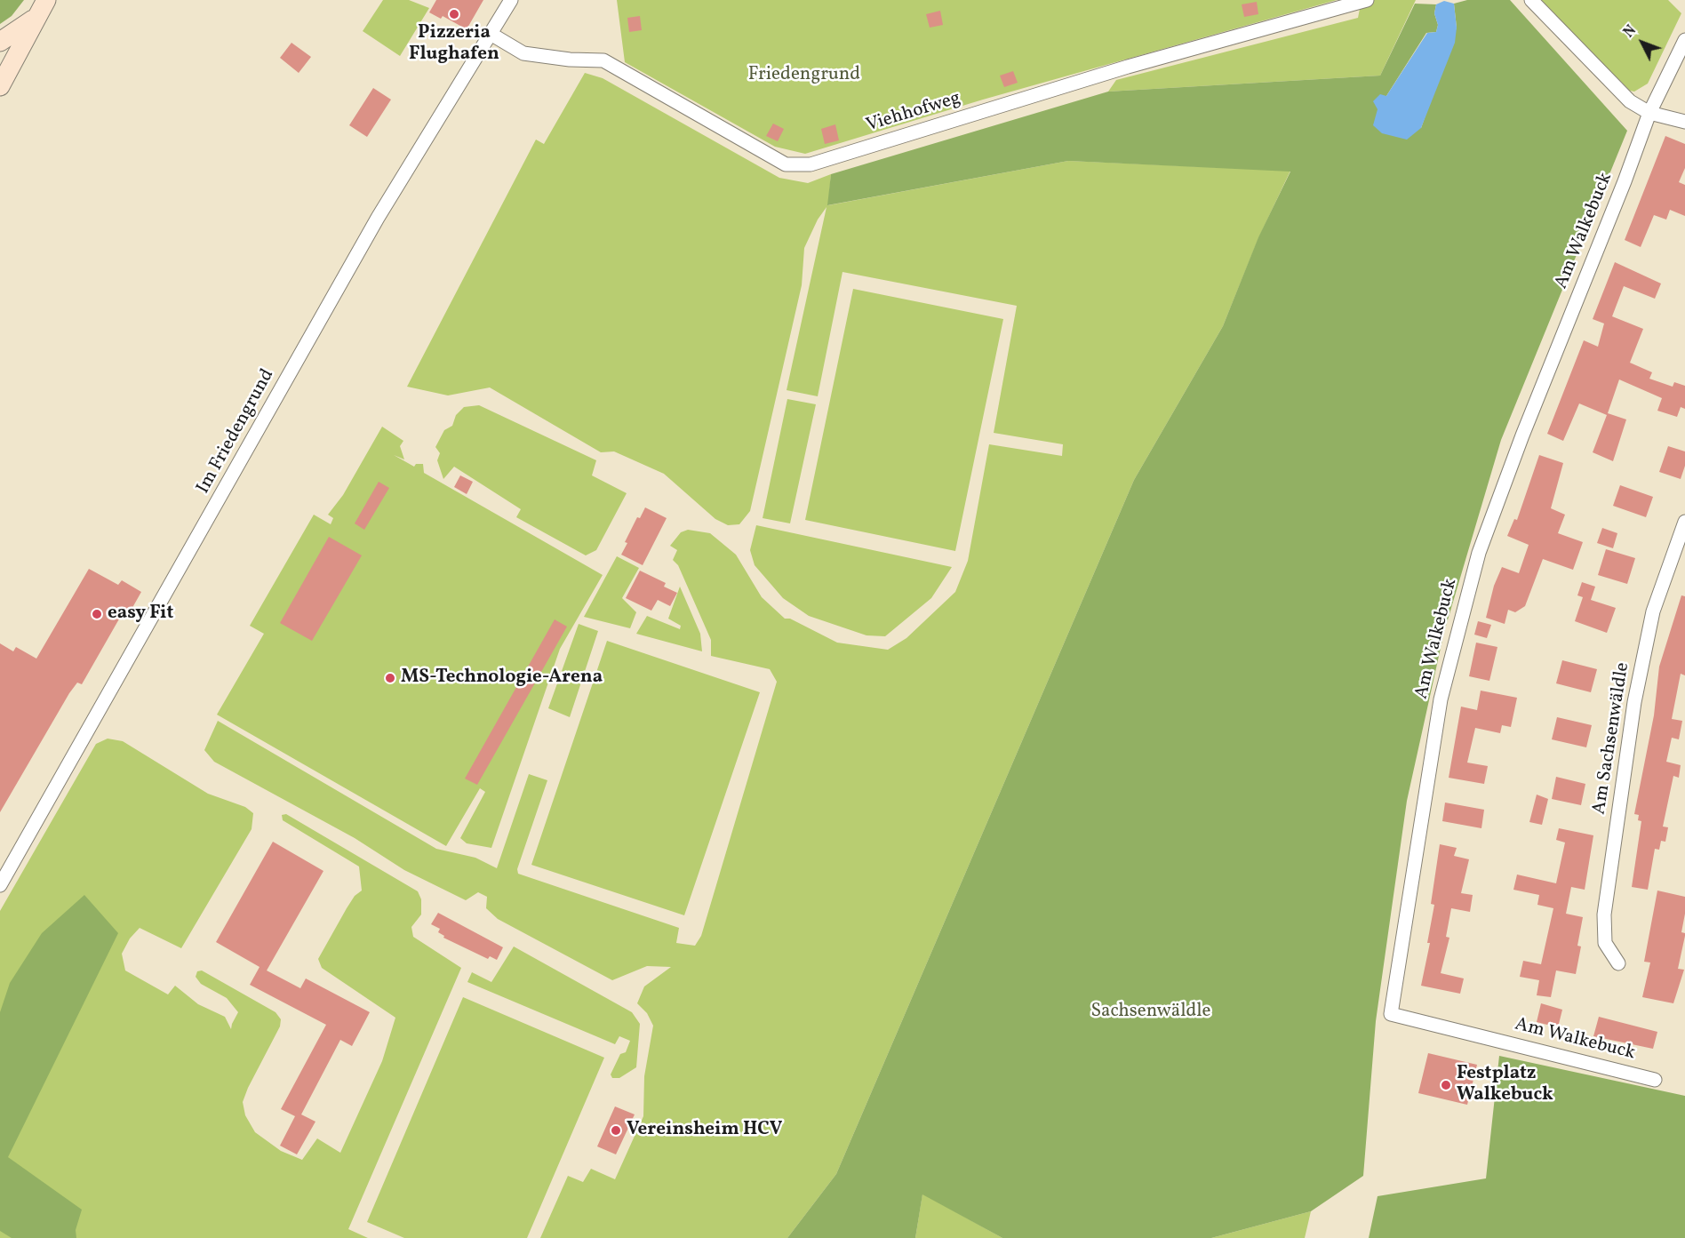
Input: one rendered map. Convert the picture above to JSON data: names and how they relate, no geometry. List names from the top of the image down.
{
  "streets": {
    "street": [
      "Viehhofweg",
      "Am Walkebuck",
      "Im Friedengrund",
      "Am Sachsenwäldle"
    ]
  },
  "crossings": [
    ["Viehhofweg", "Im Friedengrund"]
  ],
  "parks": ["Friedengrund", "Sachsenwäldle"],
  "places": [
    "Pizzeria Flughafen",
    "easy Fit",
    "MS-Technologie-Arena",
    "Festplatz Walkebuck",
    "Vereinsheim HCV"
  ],
  "north": "top left"
}
